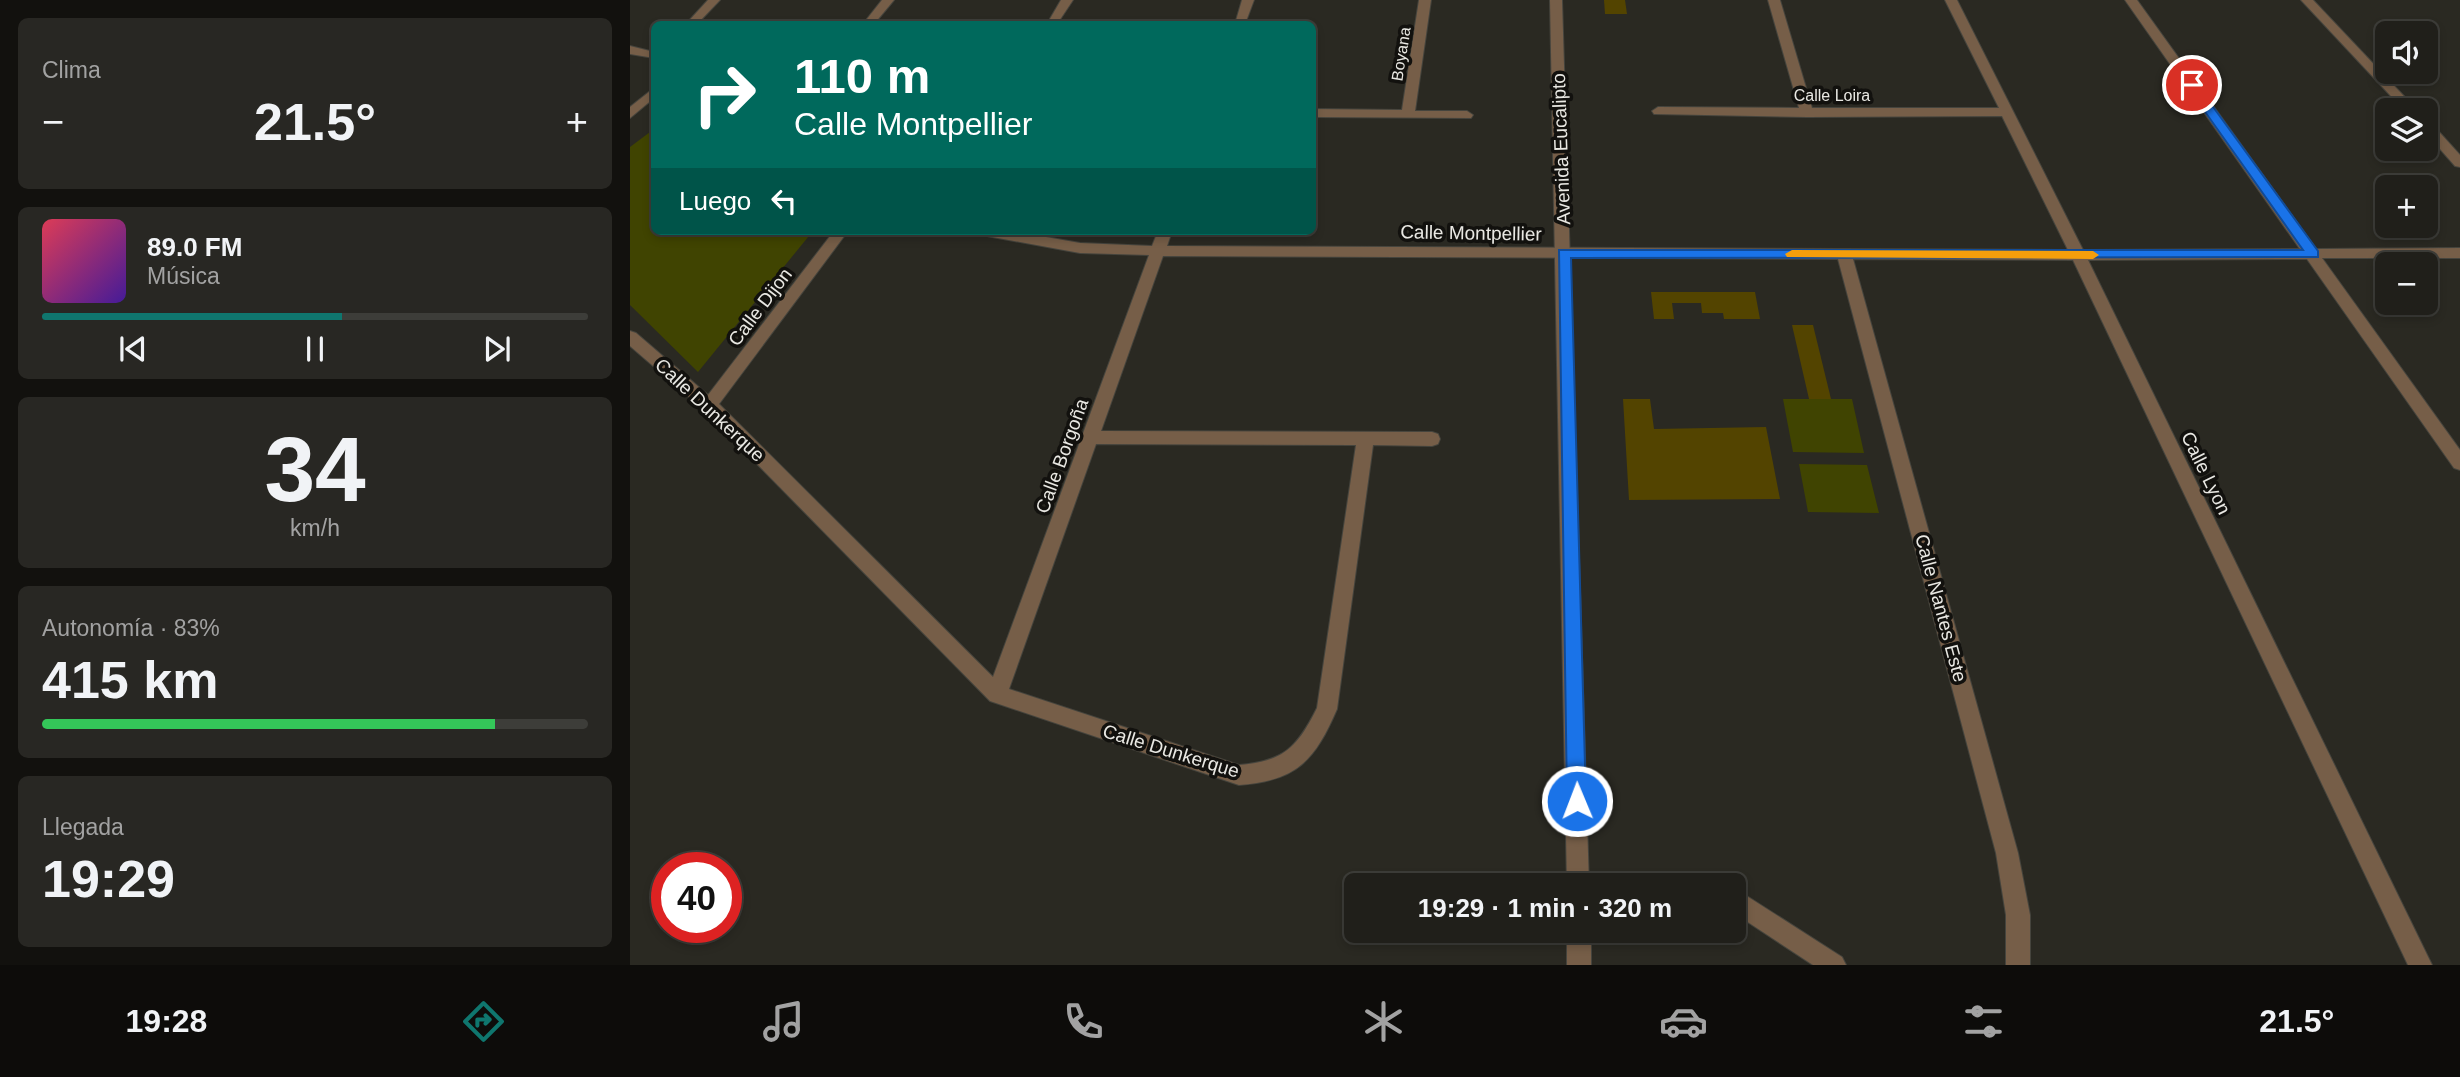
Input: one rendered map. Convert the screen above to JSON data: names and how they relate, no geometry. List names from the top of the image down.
{
  "streets": {
    "street": [
      "Boyana",
      "Calle Loira",
      "Avenida Eucalipto",
      "Calle Montpellier",
      "Calle Dijon",
      "Calle Dunkerque",
      "Calle Borgoña",
      "Calle Lyon",
      "Calle Nantes Este"
    ]
  },
  "crossings": [
    ["Calle Loira", "Calle Lyon"],
    ["Avenida Eucalipto", "Calle Montpellier"],
    ["Calle Montpellier", "Calle Borgoña"],
    ["Calle Montpellier", "Calle Lyon"],
    ["Calle Montpellier", "Calle Nantes Este"],
    ["Calle Dijon", "Calle Dunkerque"],
    ["Calle Dunkerque", "Calle Borgoña"]
  ],
  "page": {
    "tile": [
      "Clima",
      ["34", "km/h"],
      ["Autonomía · 83%", "415 km"],
      ["Llegada", "19:29"]
    ],
    "map_buttons": ["+", "−"],
    "turn": ["110 m", "Calle Montpellier"],
    "heat": ["−", "21.5°", "+"],
    "then": "Luego",
    "song": ["89.0 FM", "Música"],
    "limit": "40",
    "trip": "19:29 · 1 min · 320 m",
    "tabs": ["19:28", "21.5°"]
  }
}
